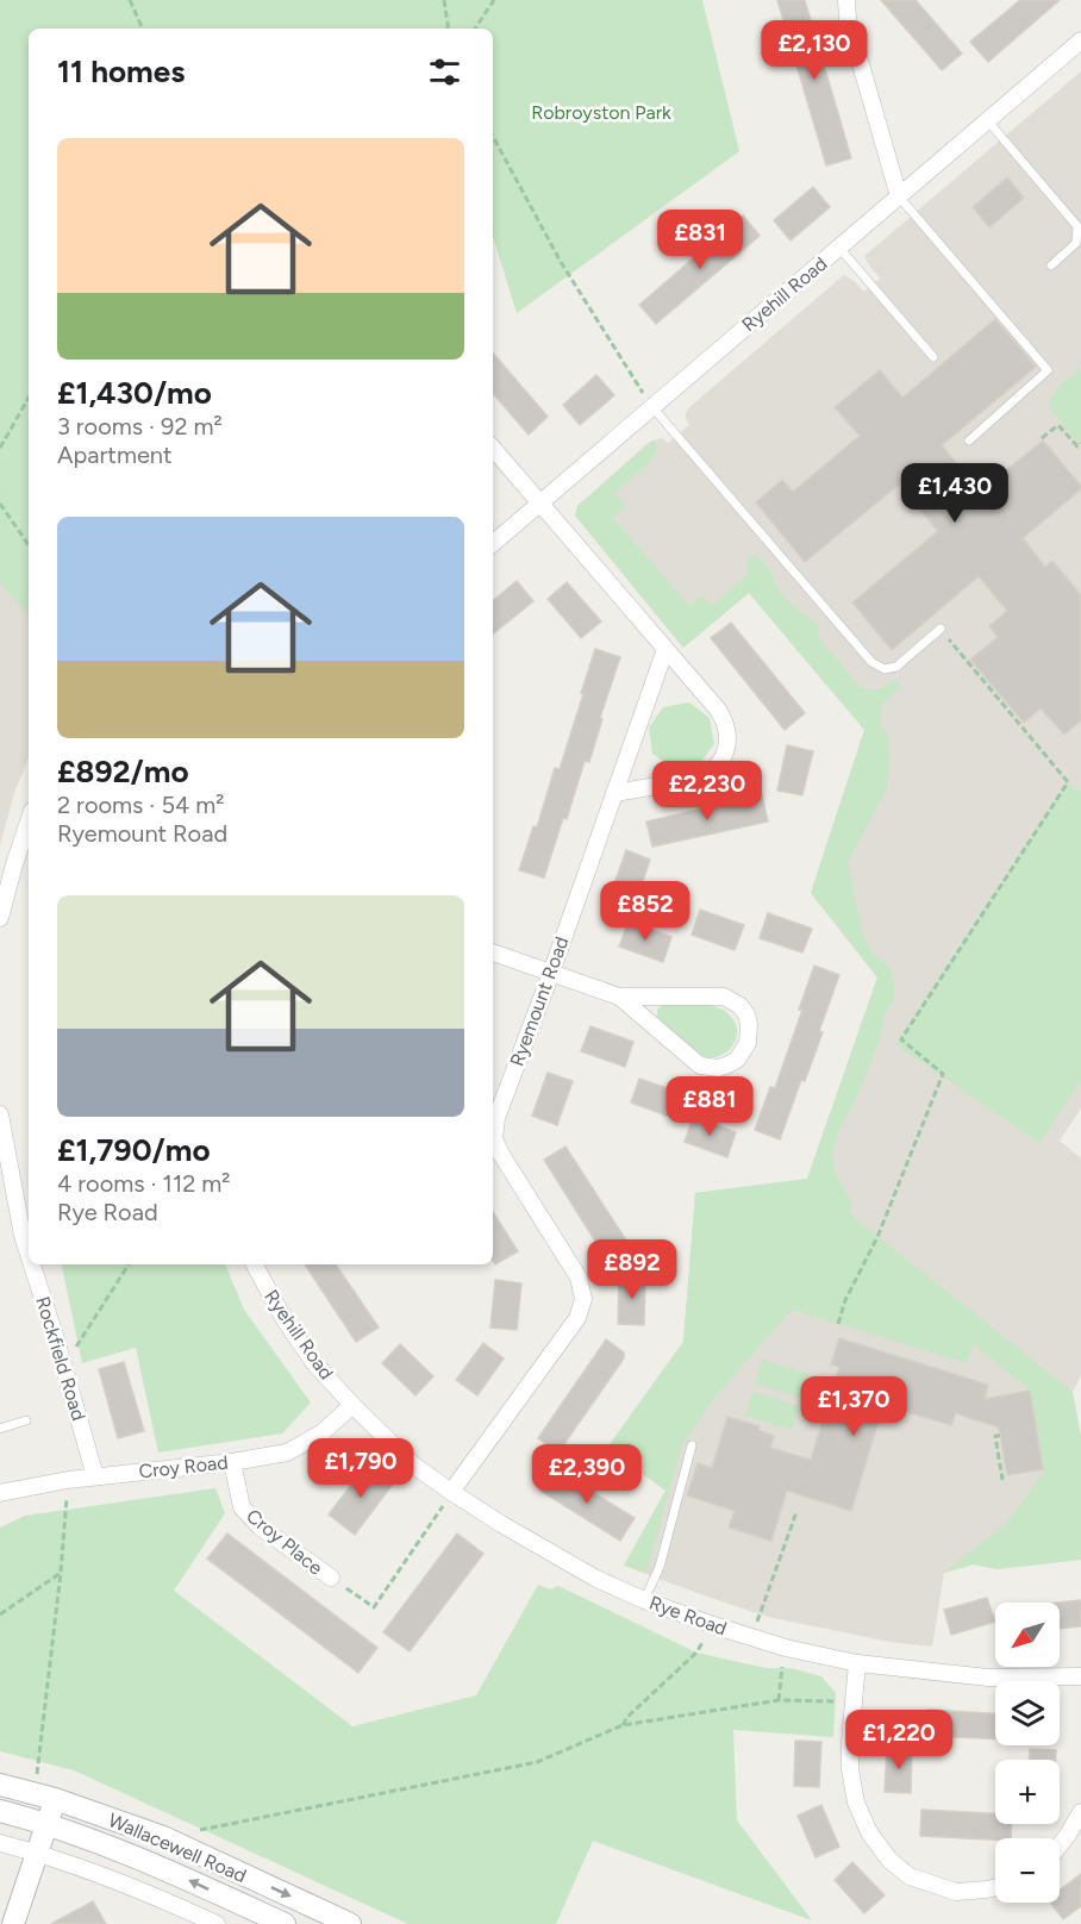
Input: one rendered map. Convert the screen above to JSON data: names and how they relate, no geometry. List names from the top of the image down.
{
  "streets": {
    "street": [
      "Ryehill Road",
      "Ryemount Road",
      "Rockfield Road",
      "Croy Road",
      "Croy Place",
      "Rye Road",
      "Wallacewell Road"
    ]
  },
  "crossings": [
    ["Ryehill Road", "Croy Road"],
    ["Ryehill Road", "Rye Road"],
    ["Ryemount Road", "Rye Road"],
    ["Rockfield Road", "Croy Road"],
    ["Croy Road", "Croy Place"],
    ["Croy Road", "Rye Road"]
  ],
  "parks": ["Robroyston Park"],
  "north": "bottom left",
  "page": {
    "price": [
      "£2,130",
      "£831",
      "£1,430",
      "£2,230",
      "£852",
      "£881",
      "£892",
      "£1,370",
      "£1,790",
      "£2,390",
      "£1,220"
    ],
    "heading": "11 homes",
    "list": [
      {
        "name": "£1,430/mo",
        "note": "3 rooms · 92 m² · Apartment"
      },
      {
        "name": "£892/mo",
        "note": "2 rooms · 54 m² · Ryemount Road"
      },
      {
        "name": "£1,790/mo",
        "note": "4 rooms · 112 m² · Rye Road"
      }
    ],
    "map_buttons": ["+", "−"]
  }
}
